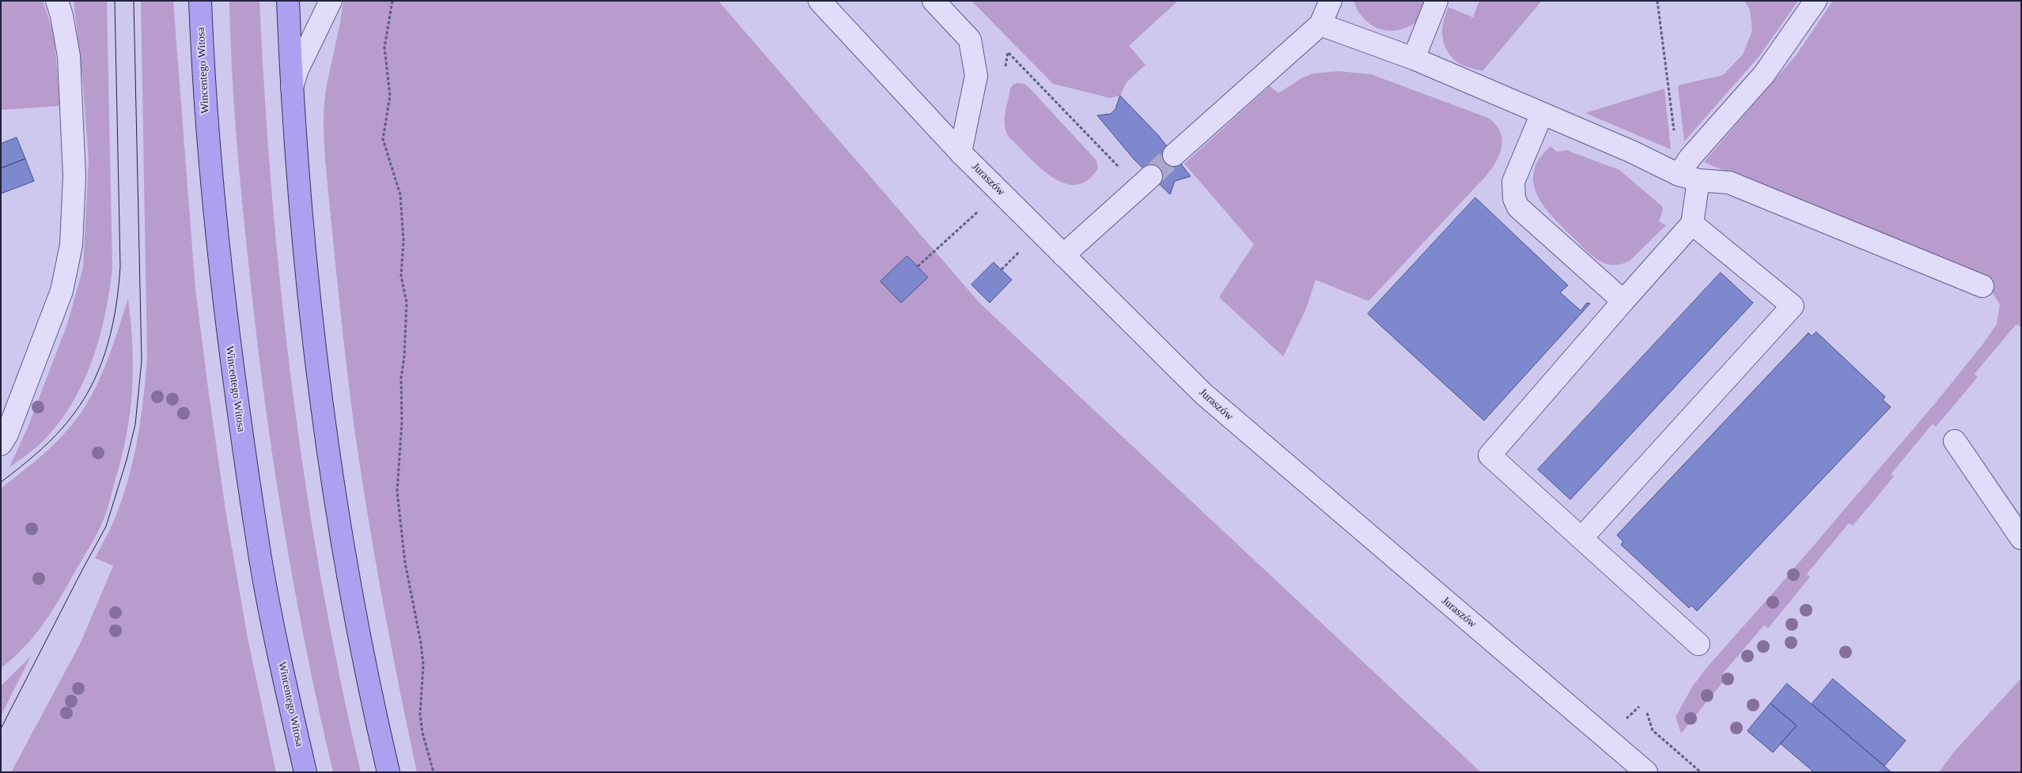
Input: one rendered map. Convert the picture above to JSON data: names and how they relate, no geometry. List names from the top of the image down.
{
  "streets": {
    "main road": ["Wincentego Witosa"],
    "street": ["Juraszów"]
  }
}
